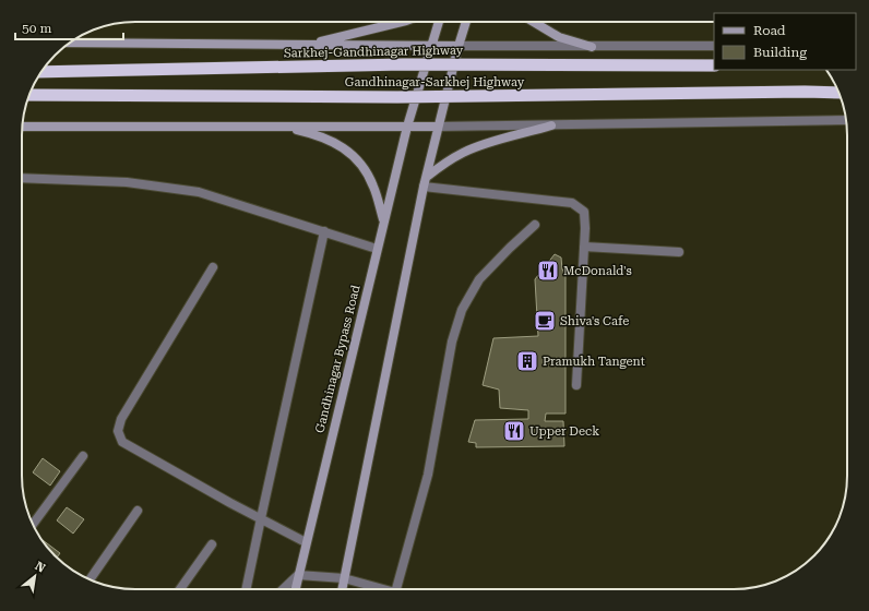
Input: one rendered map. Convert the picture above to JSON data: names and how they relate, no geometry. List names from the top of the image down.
{
  "streets": {
    "highway": ["Sarkhej-Gandhinagar Highway", "Gandhinagar-Sarkhej Highway"],
    "main road": ["Gandhinagar Bypass Road"]
  },
  "places": {
    "restaurant": ["McDonald's", "Upper Deck"],
    "cafe": ["Shiva's Cafe"],
    "building": ["Pramukh Tangent"]
  },
  "legend": ["Road", "Building"],
  "scale_bar": "50 m",
  "north": "top right"
}
